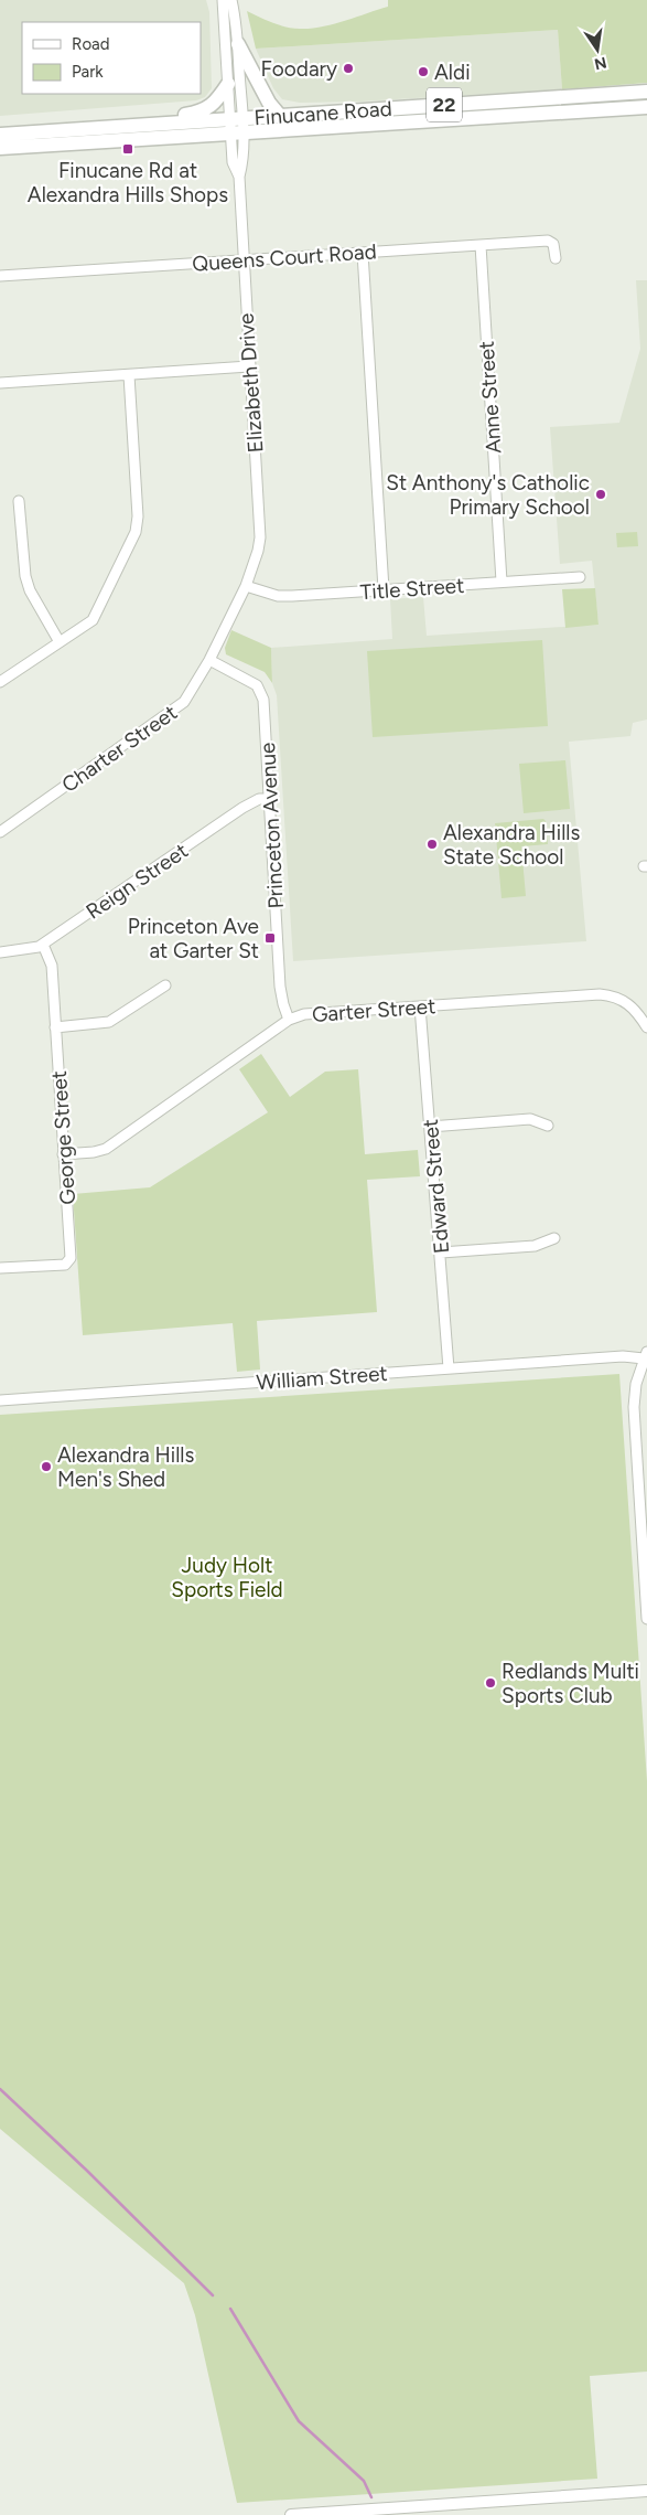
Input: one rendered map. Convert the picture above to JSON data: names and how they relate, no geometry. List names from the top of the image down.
{
  "streets": {
    "highway": ["22", "Finucane Road"],
    "street": [
      "Queens Court Road",
      "Elizabeth Drive",
      "Anne Street",
      "Title Street",
      "Charter Street",
      "Princeton Avenue",
      "Reign Street",
      "Garter Street",
      "George Street",
      "Edward Street",
      "William Street"
    ]
  },
  "crossings": [
    ["Finucane Road", "Elizabeth Drive"],
    ["Queens Court Road", "Elizabeth Drive"],
    ["Queens Court Road", "Anne Street"],
    ["Elizabeth Drive", "Title Street"],
    ["Elizabeth Drive", "Charter Street"],
    ["Anne Street", "Title Street"],
    ["Title Street", "Charter Street"],
    ["Charter Street", "Princeton Avenue"],
    ["Princeton Avenue", "Reign Street"],
    ["Princeton Avenue", "Garter Street"],
    ["Reign Street", "George Street"],
    ["Garter Street", "George Street"],
    ["Garter Street", "Edward Street"],
    ["Edward Street", "William Street"]
  ],
  "parks": ["Judy Holt Sports Field"],
  "places": {
    "other": [
      "Foodary",
      "Aldi",
      "St Anthony's Catholic Primary School",
      "Alexandra Hills State School",
      "Alexandra Hills Men's Shed",
      "Redlands Multi Sports Club"
    ],
    "transit": ["Finucane Rd at Alexandra Hills Shops", "Princeton Ave at Garter St"]
  },
  "legend": ["Road", "Park"],
  "north": "bottom"
}
